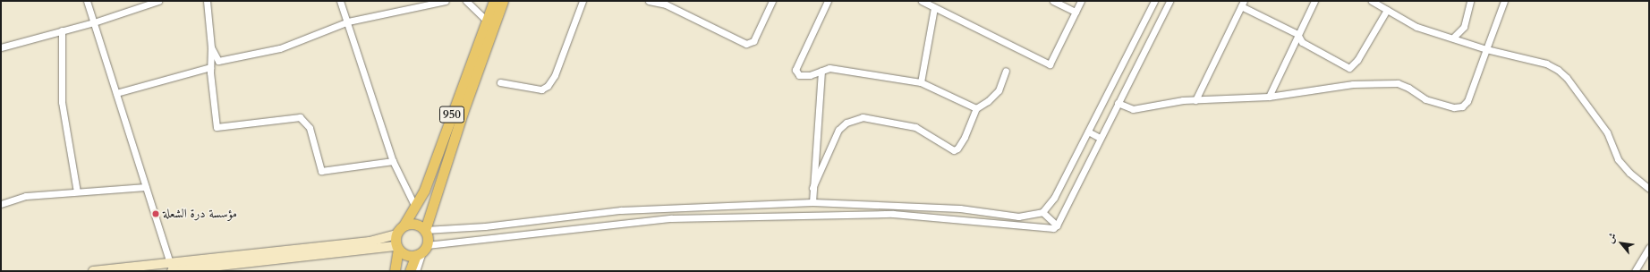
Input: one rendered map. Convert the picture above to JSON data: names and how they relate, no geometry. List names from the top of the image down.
{
  "streets": {
    "main road": ["950"]
  },
  "places": ["مؤسسة درة الشعلة"],
  "north": "top left"
}
